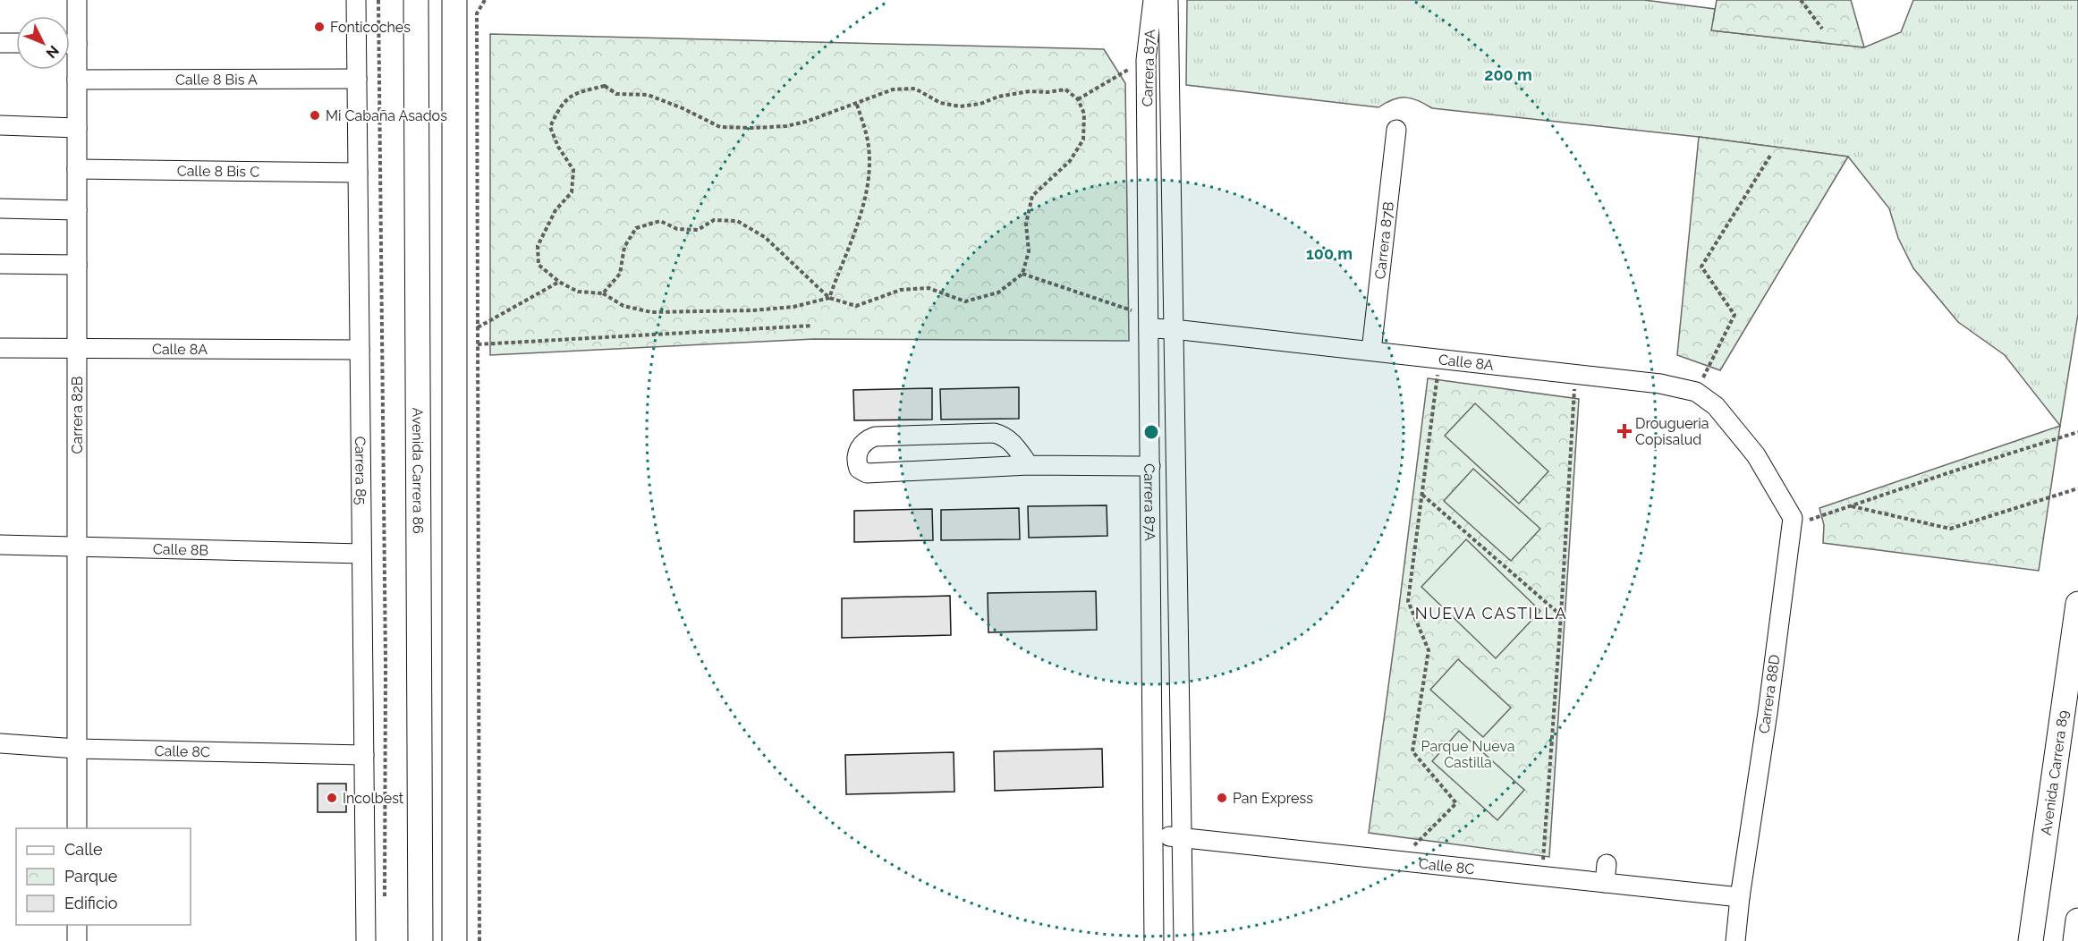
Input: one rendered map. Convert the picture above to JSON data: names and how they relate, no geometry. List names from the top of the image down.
{
  "streets": {
    "main road": ["Avenida Carrera 86", "Avenida Carrera 89"],
    "street": [
      "Carrera 87A",
      "Calle 8 Bis A",
      "Calle 8 Bis C",
      "Carrera 87B",
      "Calle 8A",
      "Carrera 82B",
      "Carrera 85",
      "Calle 8B",
      "Carrera 88D",
      "Calle 8C"
    ]
  },
  "crossings": [
    ["Carrera 87A", "Calle 8A"],
    ["Carrera 87A", "Calle 8C"],
    ["Calle 8 Bis A", "Carrera 82B"],
    ["Calle 8 Bis A", "Carrera 85"],
    ["Calle 8 Bis C", "Carrera 82B"],
    ["Calle 8 Bis C", "Carrera 85"],
    ["Carrera 87B", "Calle 8A"],
    ["Calle 8A", "Carrera 82B"],
    ["Calle 8A", "Carrera 85"],
    ["Calle 8A", "Carrera 88D"],
    ["Carrera 82B", "Calle 8B"],
    ["Carrera 82B", "Calle 8C"],
    ["Carrera 85", "Calle 8B"],
    ["Carrera 85", "Calle 8C"],
    ["Carrera 88D", "Calle 8C"]
  ],
  "districts": ["NUEVA CASTILLA"],
  "parks": ["Parque Nueva Castilla"],
  "places": {
    "other": [
      "Fonticoches",
      "Mi Cabaña Asados",
      "Incolbest",
      "Pan Express"
    ],
    "health": ["Drougueria Copisalud"]
  },
  "legend": ["Calle", "Parque", "Edificio"],
  "north": "bottom right",
  "rings": ["200 m", "100 m"]
}
